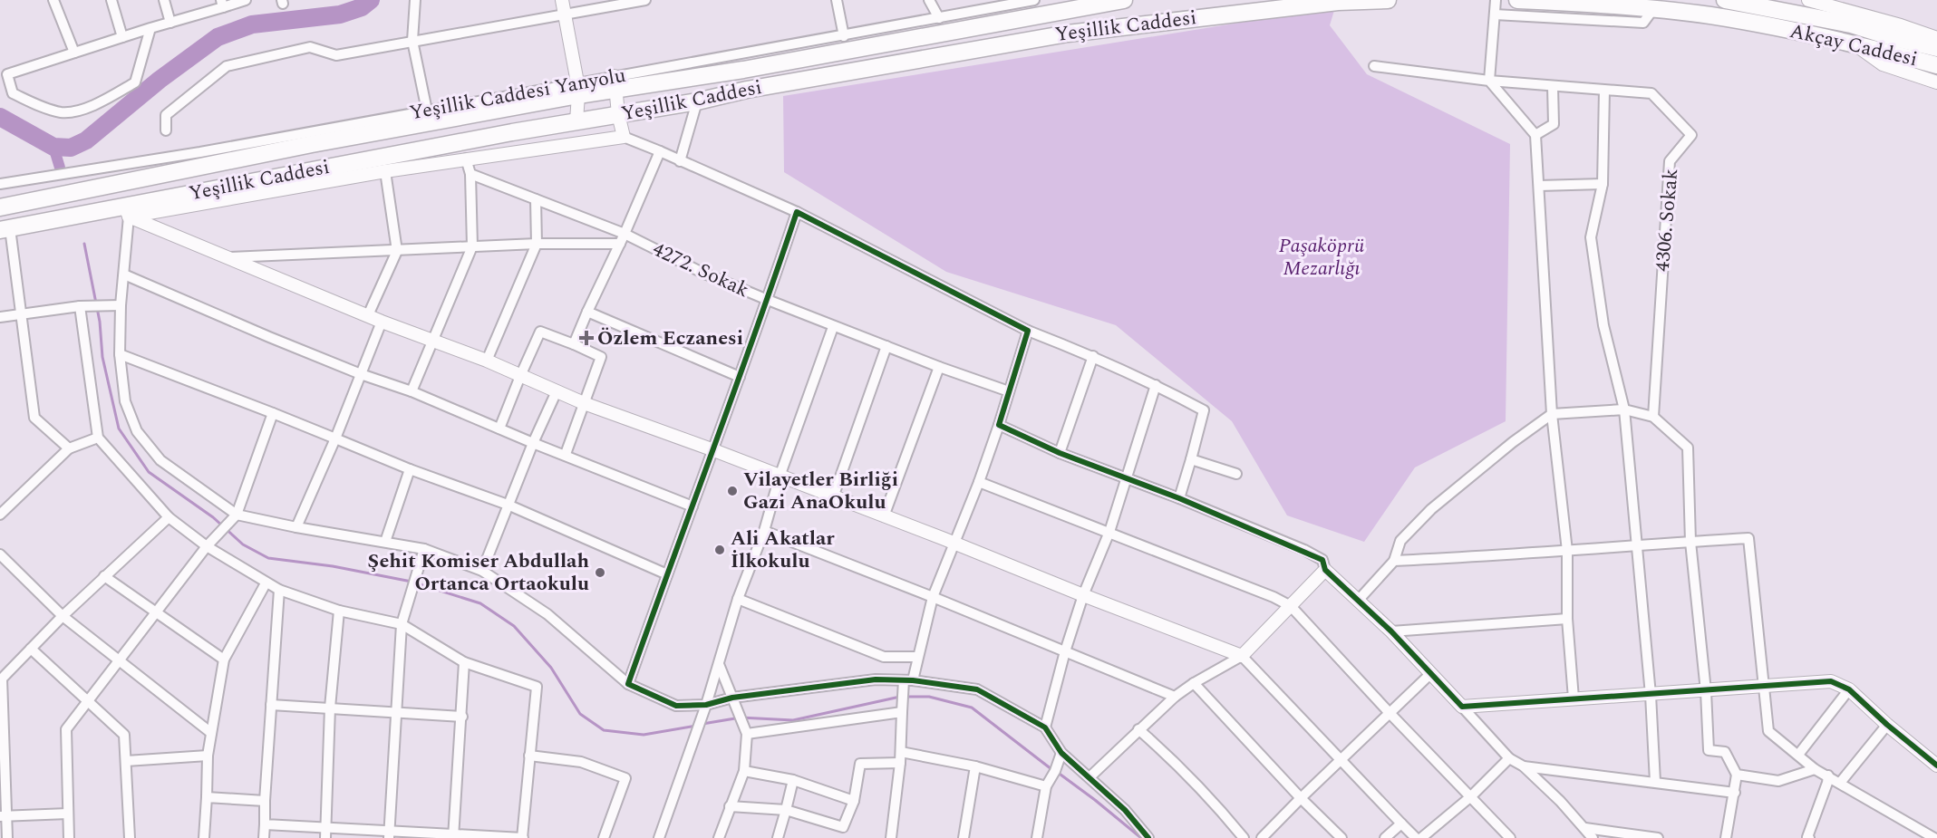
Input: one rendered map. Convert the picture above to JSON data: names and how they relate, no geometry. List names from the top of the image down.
{
  "streets": {
    "highway": ["Yeşillik Caddesi", "Akçay Caddesi"],
    "street": ["Yeşillik Caddesi Yanyolu", "4306. Sokak", "4272. Sokak"]
  },
  "crossings": [
    ["Yeşillik Caddesi", "Yeşillik Caddesi Yanyolu"]
  ],
  "parks": ["Paşaköprü Mezarlığı"],
  "places": {
    "health": ["Özlem Eczanesi"],
    "other": ["Vilayetler Birliği Gazi AnaOkulu", "Ali Akatlar İlkokulu", "Şehit Komiser Abdullah Ortanca Ortaokulu"]
  }
}
